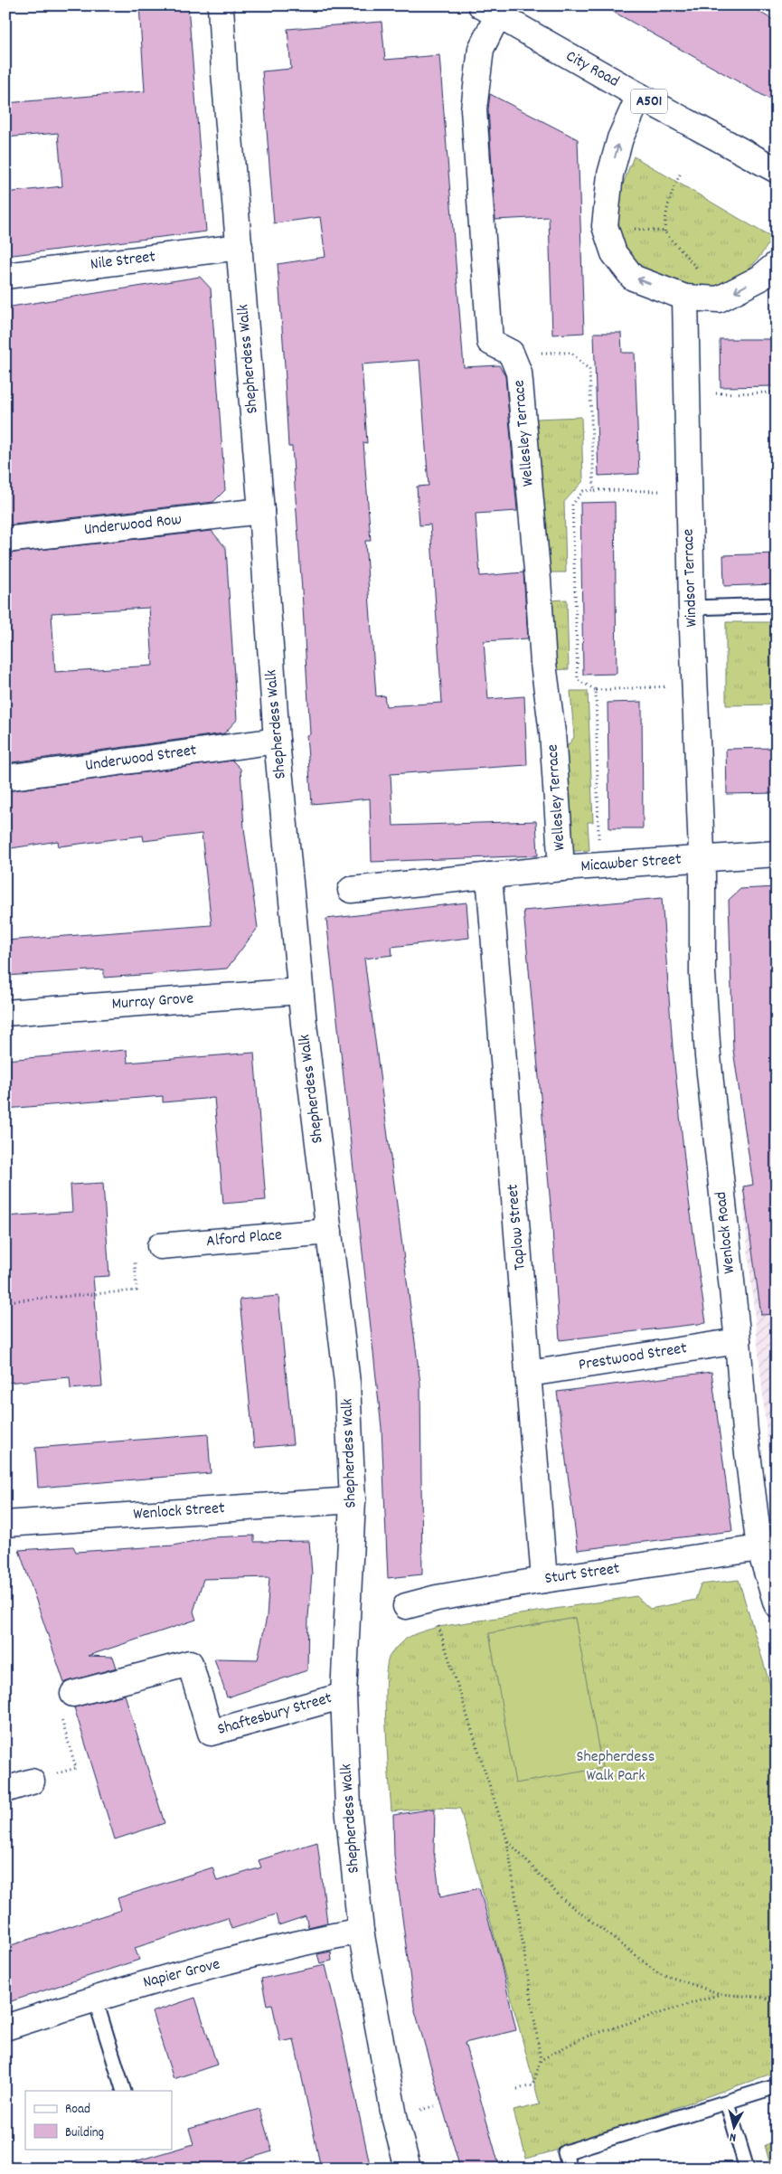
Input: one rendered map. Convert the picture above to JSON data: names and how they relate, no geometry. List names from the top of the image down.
{
  "streets": {
    "main road": [
      "City Road",
      "A501",
      "Nile Street",
      "Shepherdess Walk",
      "Wellesley Terrace",
      "Underwood Row",
      "Windsor Terrace",
      "Underwood Street",
      "Micawber Street",
      "Murray Grove",
      "Taplow Street",
      "Wenlock Road",
      "Alford Place",
      "Prestwood Street",
      "Wenlock Street",
      "Sturt Street",
      "Shaftesbury Street",
      "Napier Grove"
    ]
  },
  "crossings": [
    ["Nile Street", "Shepherdess Walk"],
    ["Shepherdess Walk", "Underwood Row"],
    ["Shepherdess Walk", "Underwood Street"],
    ["Shepherdess Walk", "Murray Grove"],
    ["Shepherdess Walk", "Alford Place"],
    ["Shepherdess Walk", "Wenlock Street"],
    ["Shepherdess Walk", "Shaftesbury Street"],
    ["Shepherdess Walk", "Napier Grove"],
    ["Wellesley Terrace", "Micawber Street"],
    ["Windsor Terrace", "Micawber Street"],
    ["Windsor Terrace", "Wenlock Road"],
    ["Micawber Street", "Taplow Street"],
    ["Micawber Street", "Wenlock Road"],
    ["Taplow Street", "Prestwood Street"],
    ["Taplow Street", "Sturt Street"],
    ["Wenlock Road", "Prestwood Street"],
    ["Wenlock Road", "Sturt Street"]
  ],
  "parks": ["Shepherdess Walk Park"],
  "legend": ["Road", "Building"],
  "north": "bottom"
}
